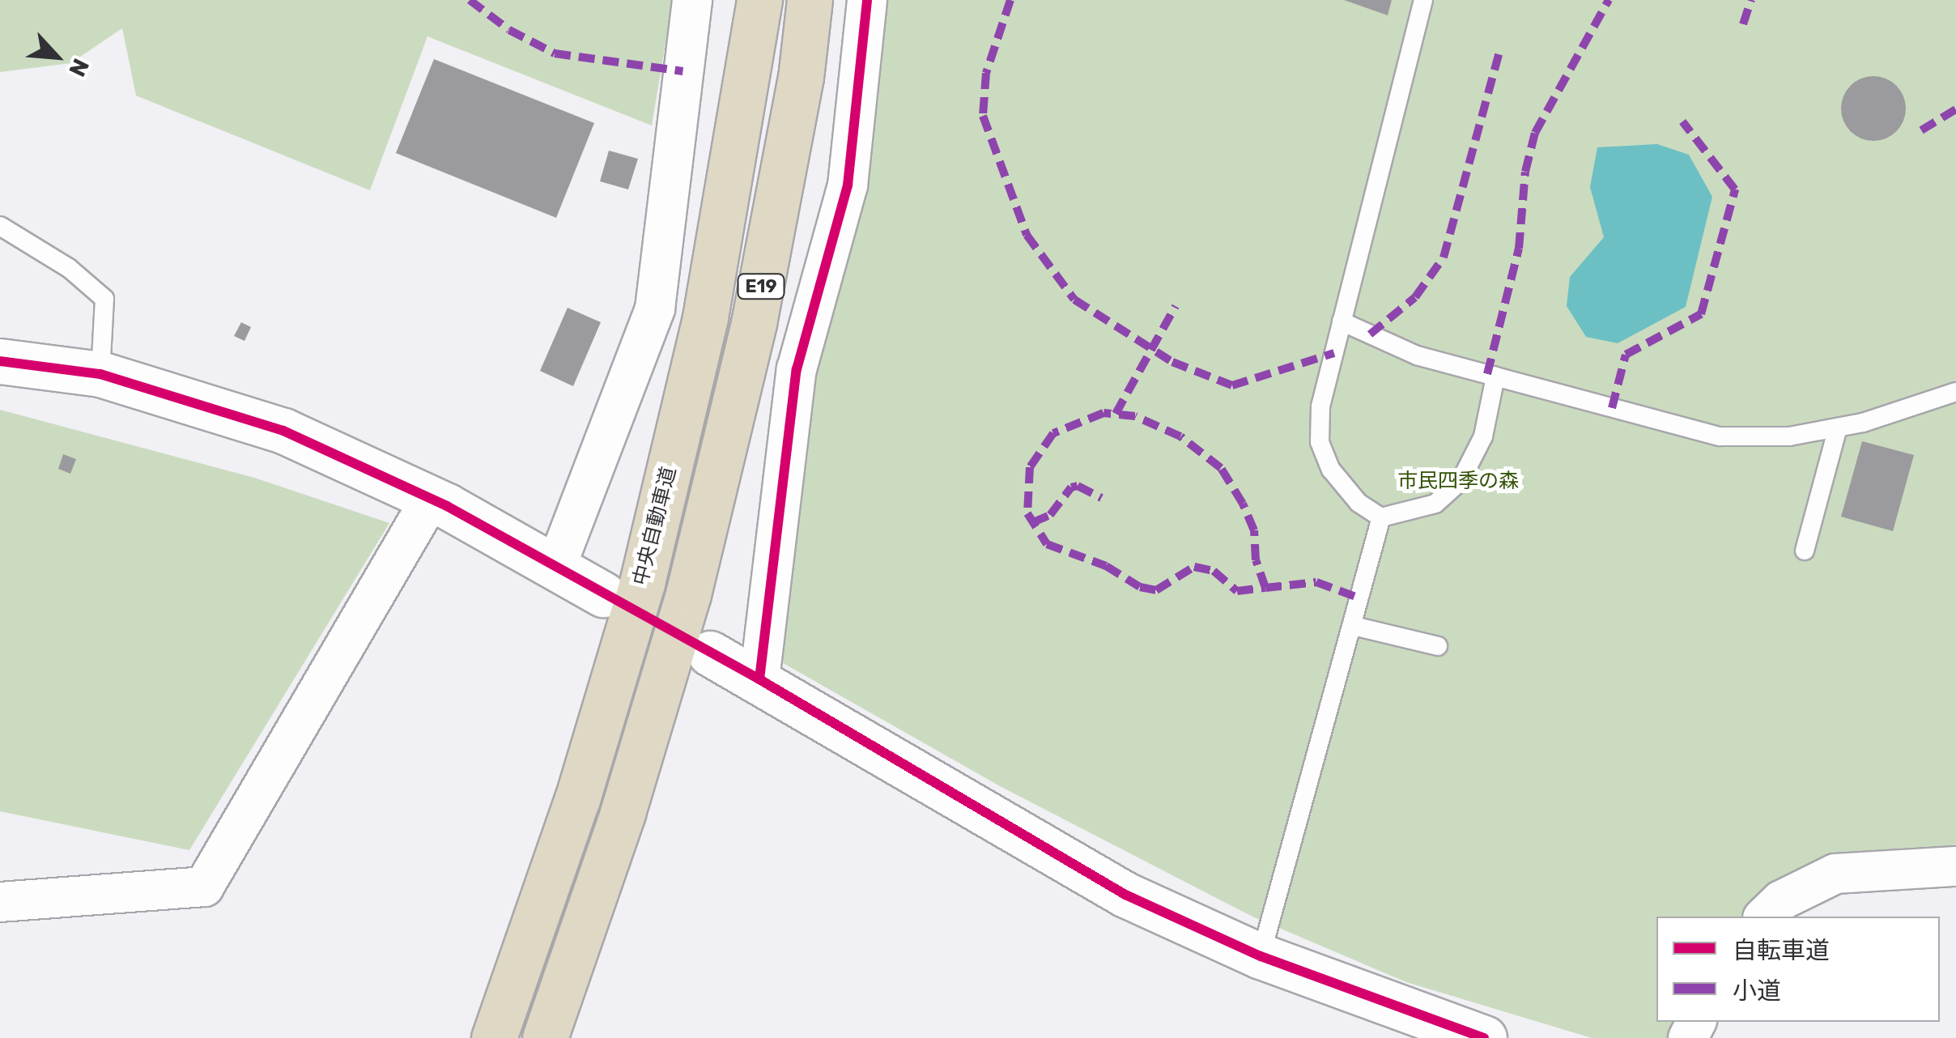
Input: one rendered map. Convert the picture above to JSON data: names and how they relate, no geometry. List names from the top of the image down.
{
  "streets": {
    "highway": ["E19", "中央自動車道"]
  },
  "parks": ["市民四季の森"],
  "legend": ["自転車道", "小道"],
  "north": "bottom right"
}
